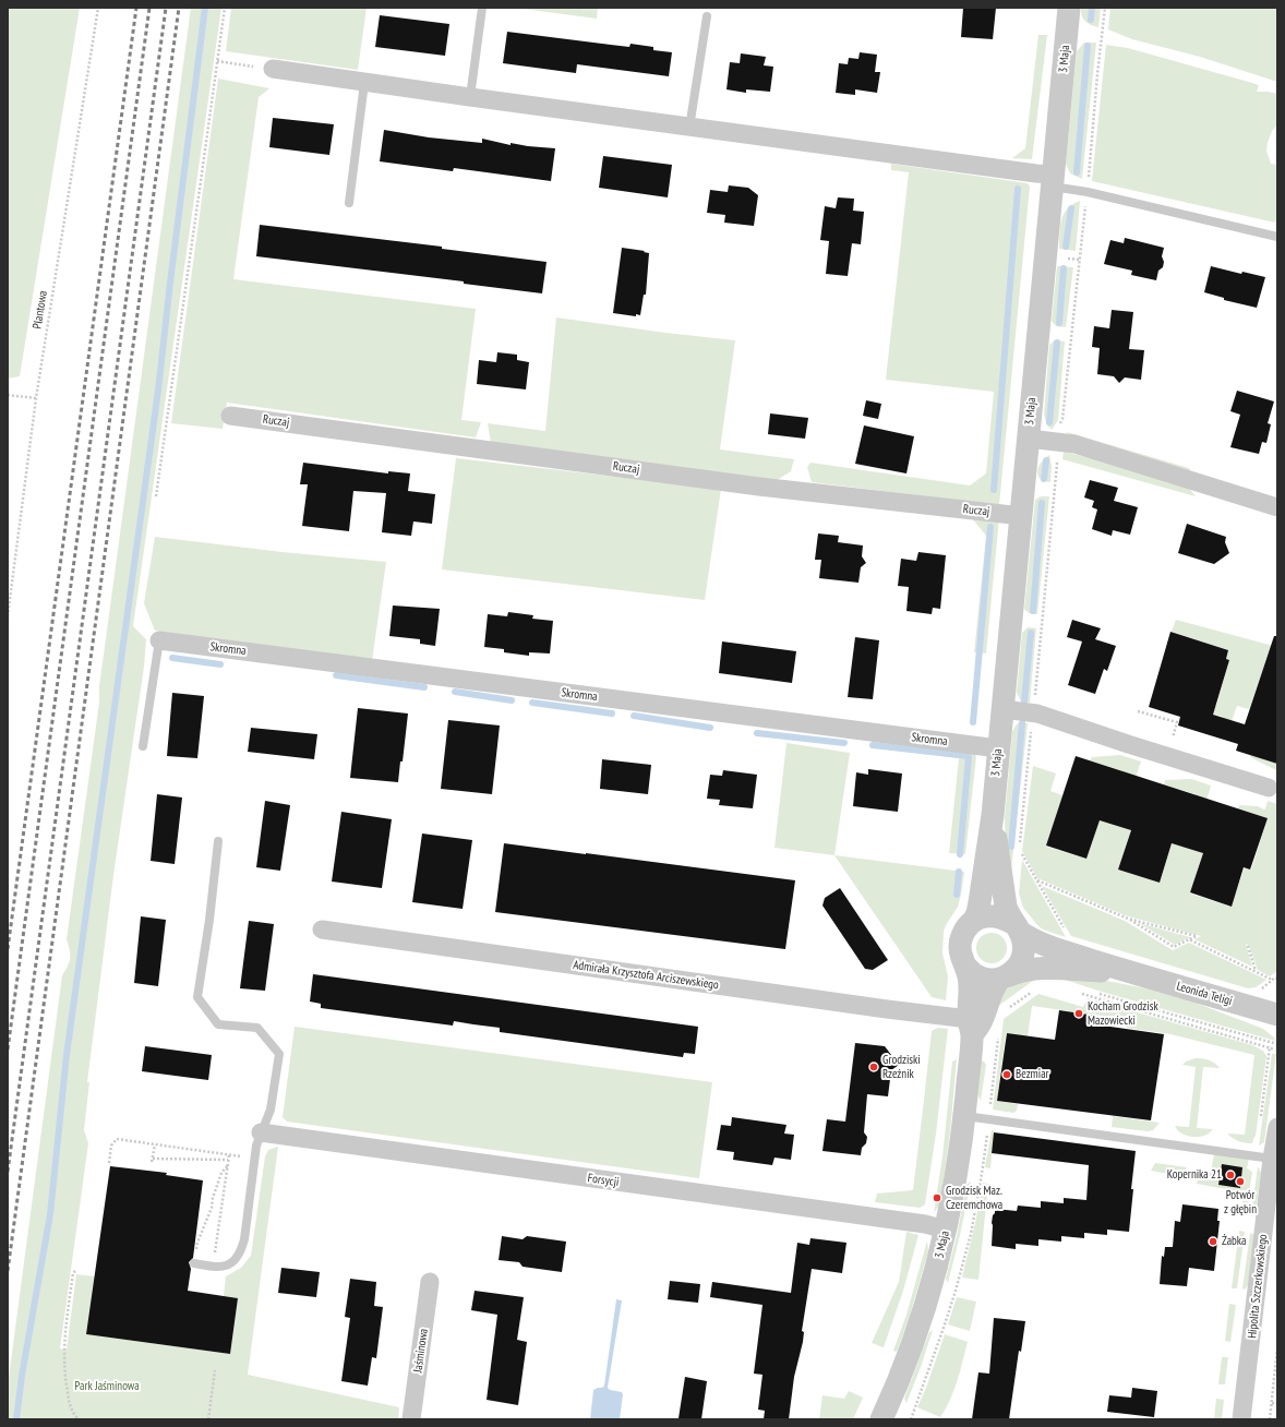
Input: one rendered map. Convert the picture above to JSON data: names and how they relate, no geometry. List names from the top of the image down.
{
  "streets": {
    "street": [
      "3 Maja",
      "Ruczaj",
      "Skromna",
      "Admirała Krzysztofa Arciszewskiego",
      "Leonida Teligi",
      "Forsycji",
      "Hipolita Szczerkowskiego",
      "Jaśminowa"
    ],
    "path": ["Plantowa"]
  },
  "crossings": [
    ["3 Maja", "Ruczaj"],
    ["3 Maja", "Skromna"],
    ["3 Maja", "Admirała Krzysztofa Arciszewskiego"],
    ["3 Maja", "Leonida Teligi"],
    ["3 Maja", "Forsycji"]
  ],
  "parks": ["Park Jaśminowa"],
  "places": [
    "Kocham Grodzisk Mazowiecki",
    "Grodziski Rzeźnik",
    "Bezmiar",
    "Kopernika 21",
    "Potwór z głębin",
    "Grodzisk Maz. Czeremchowa",
    "Żabka"
  ]
}
